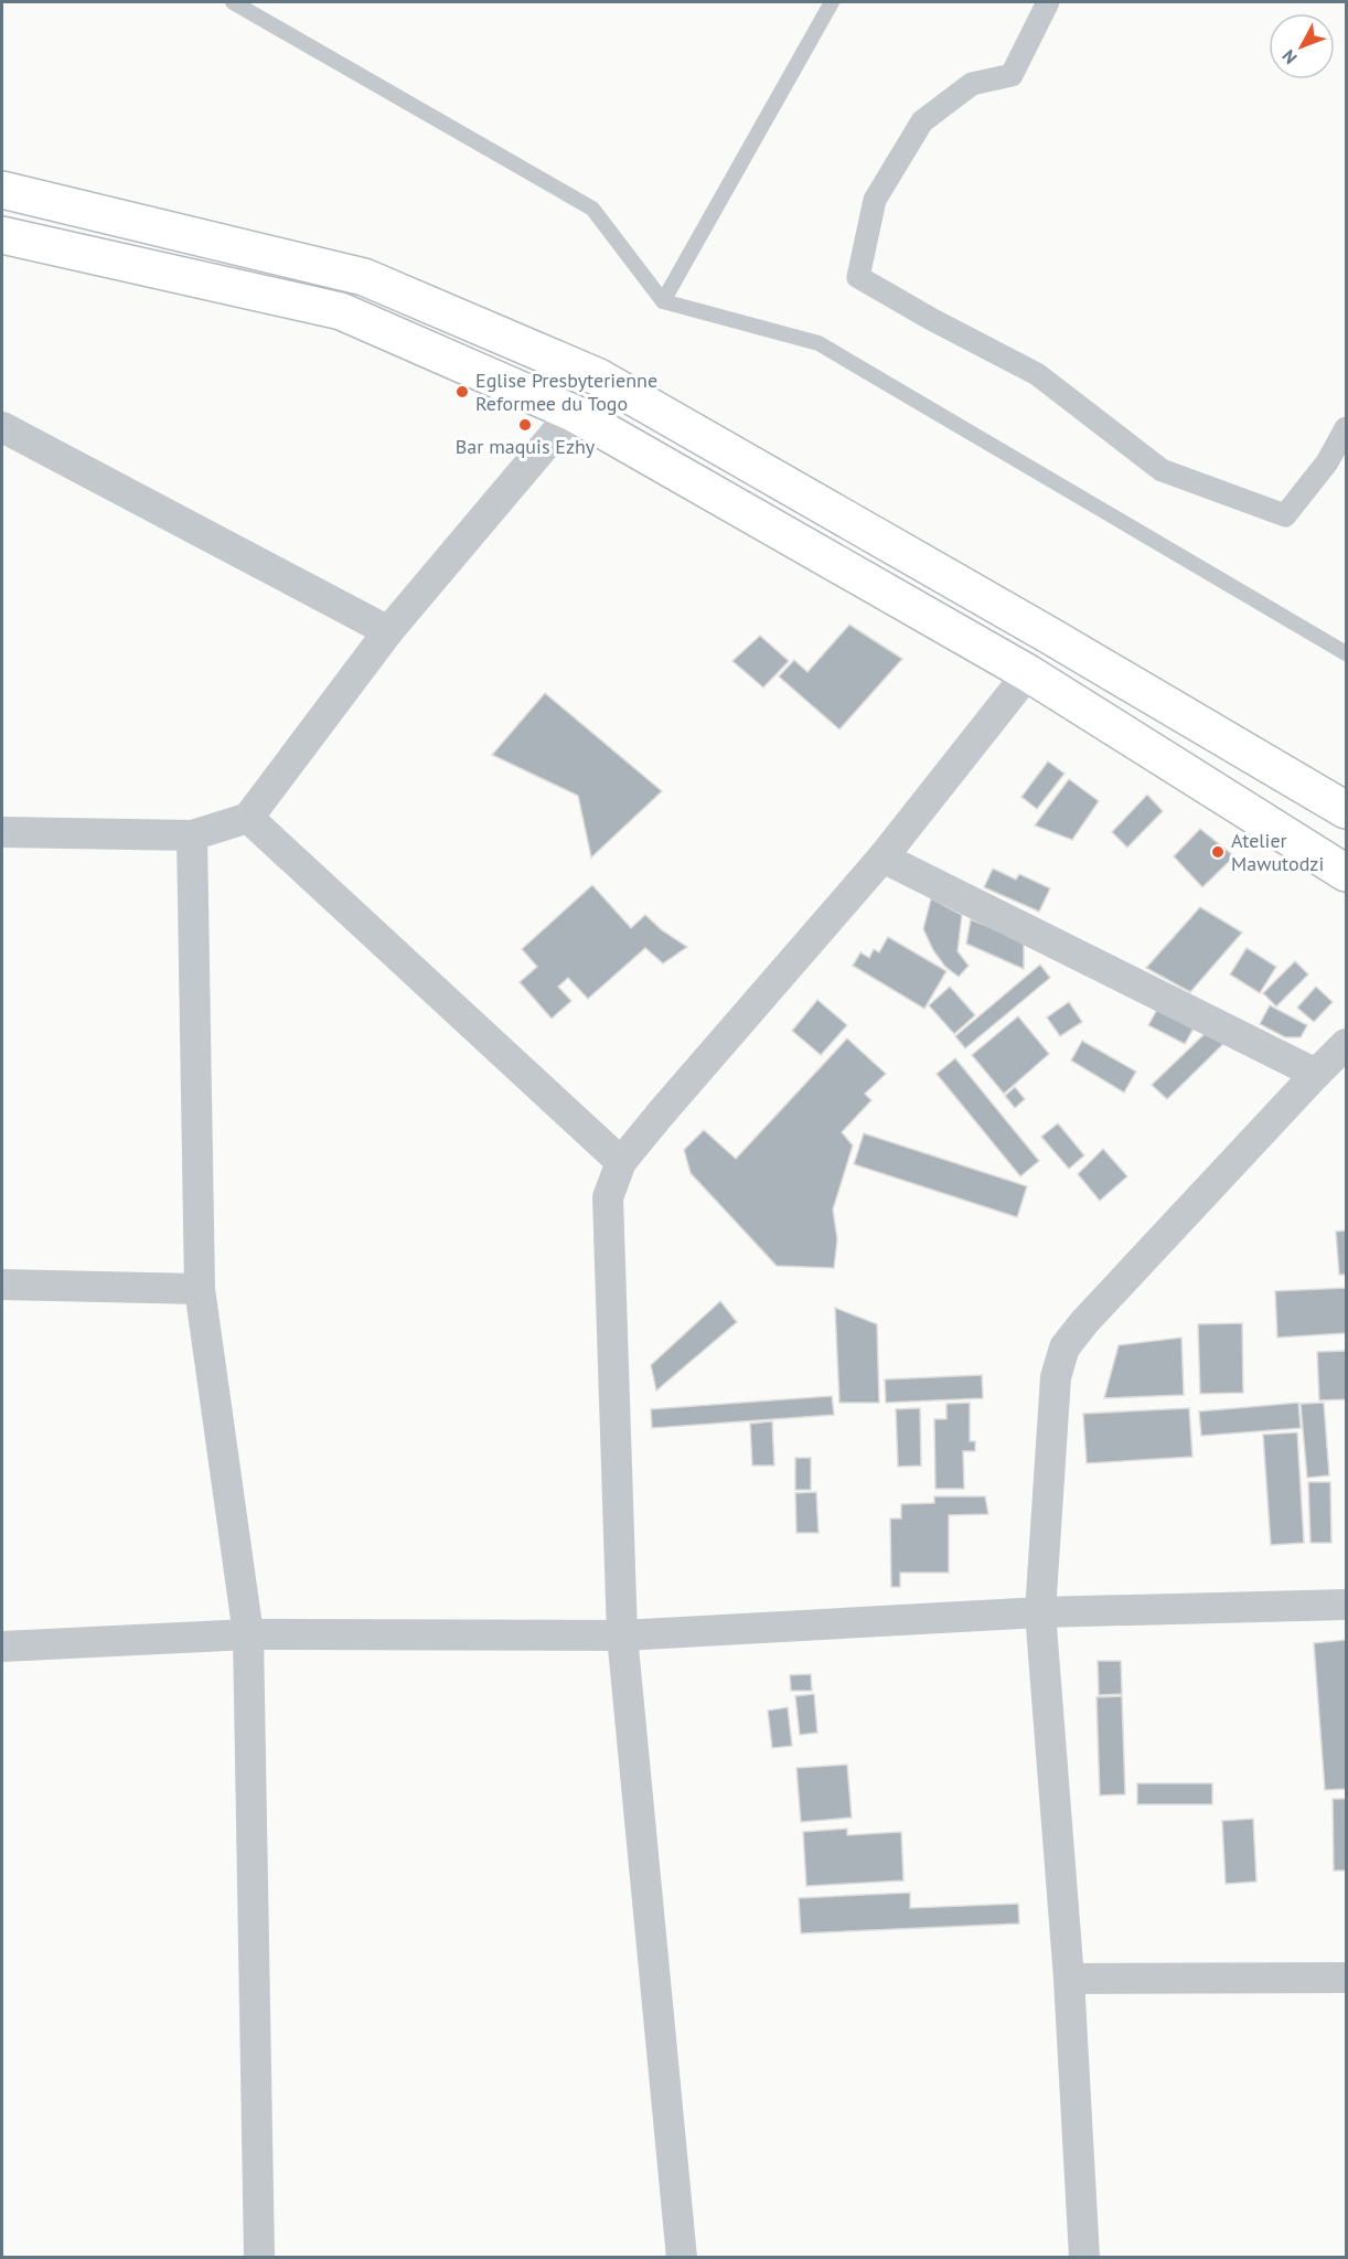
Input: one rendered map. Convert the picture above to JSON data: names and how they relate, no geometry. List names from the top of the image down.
{
  "places": ["Eglise Presbyterienne Reformee du Togo", "Bar maquis Ezhy", "Atelier Mawutodzi"],
  "north": "bottom left"
}
